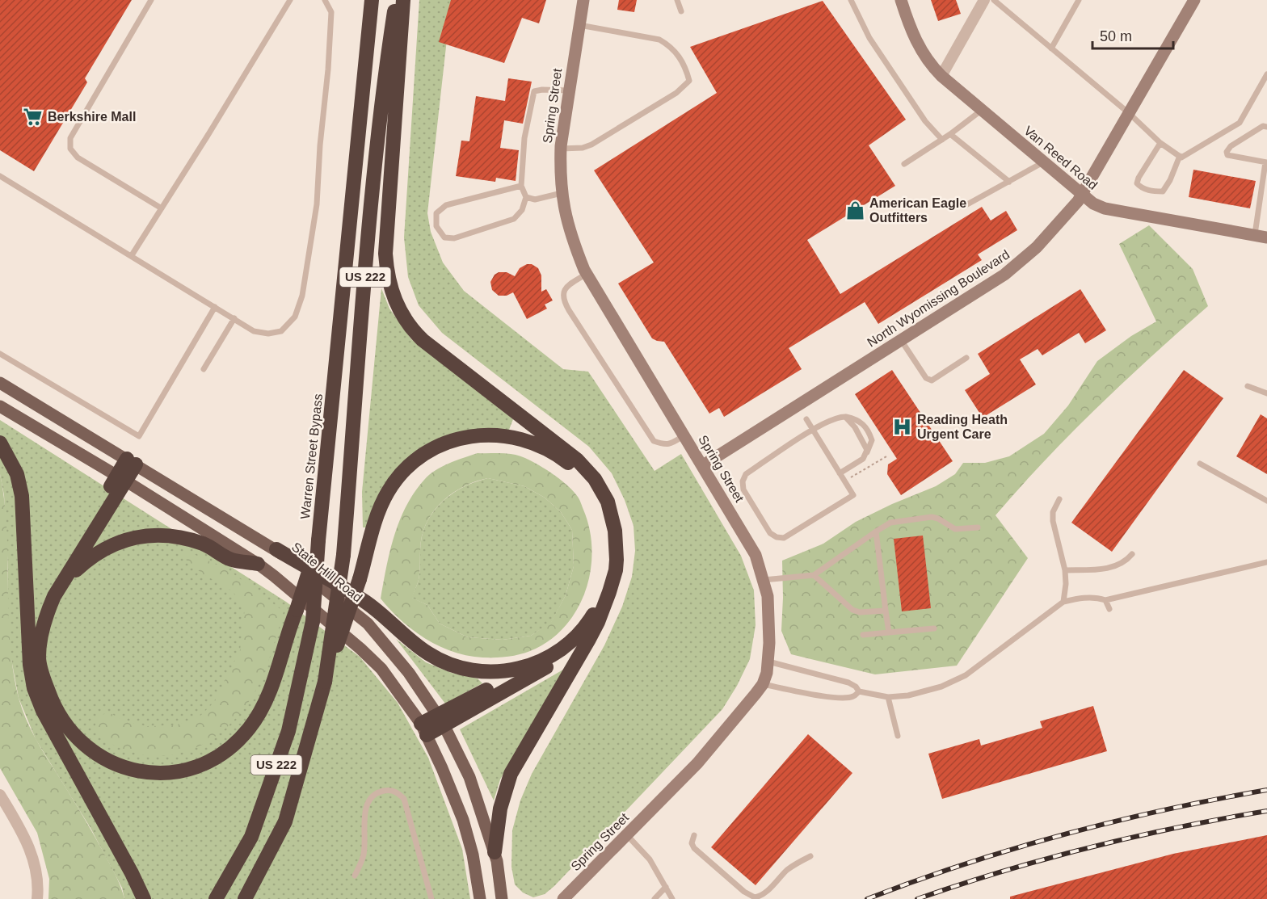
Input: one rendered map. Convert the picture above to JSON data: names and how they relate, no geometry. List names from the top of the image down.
{
  "streets": {
    "highway": ["US 222", "Warren Street Bypass"],
    "main road": ["State Hill Road"],
    "street": ["Spring Street", "Van Reed Road", "North Wyomissing Boulevard"]
  },
  "crossings": [
    ["Spring Street", "North Wyomissing Boulevard"],
    ["Van Reed Road", "North Wyomissing Boulevard"]
  ],
  "places": {
    "supermarket": ["Berkshire Mall"],
    "shop": ["American Eagle Outfitters"],
    "hospital": ["Reading Heath Urgent Care"]
  },
  "scale_bar": "50 m"
}
